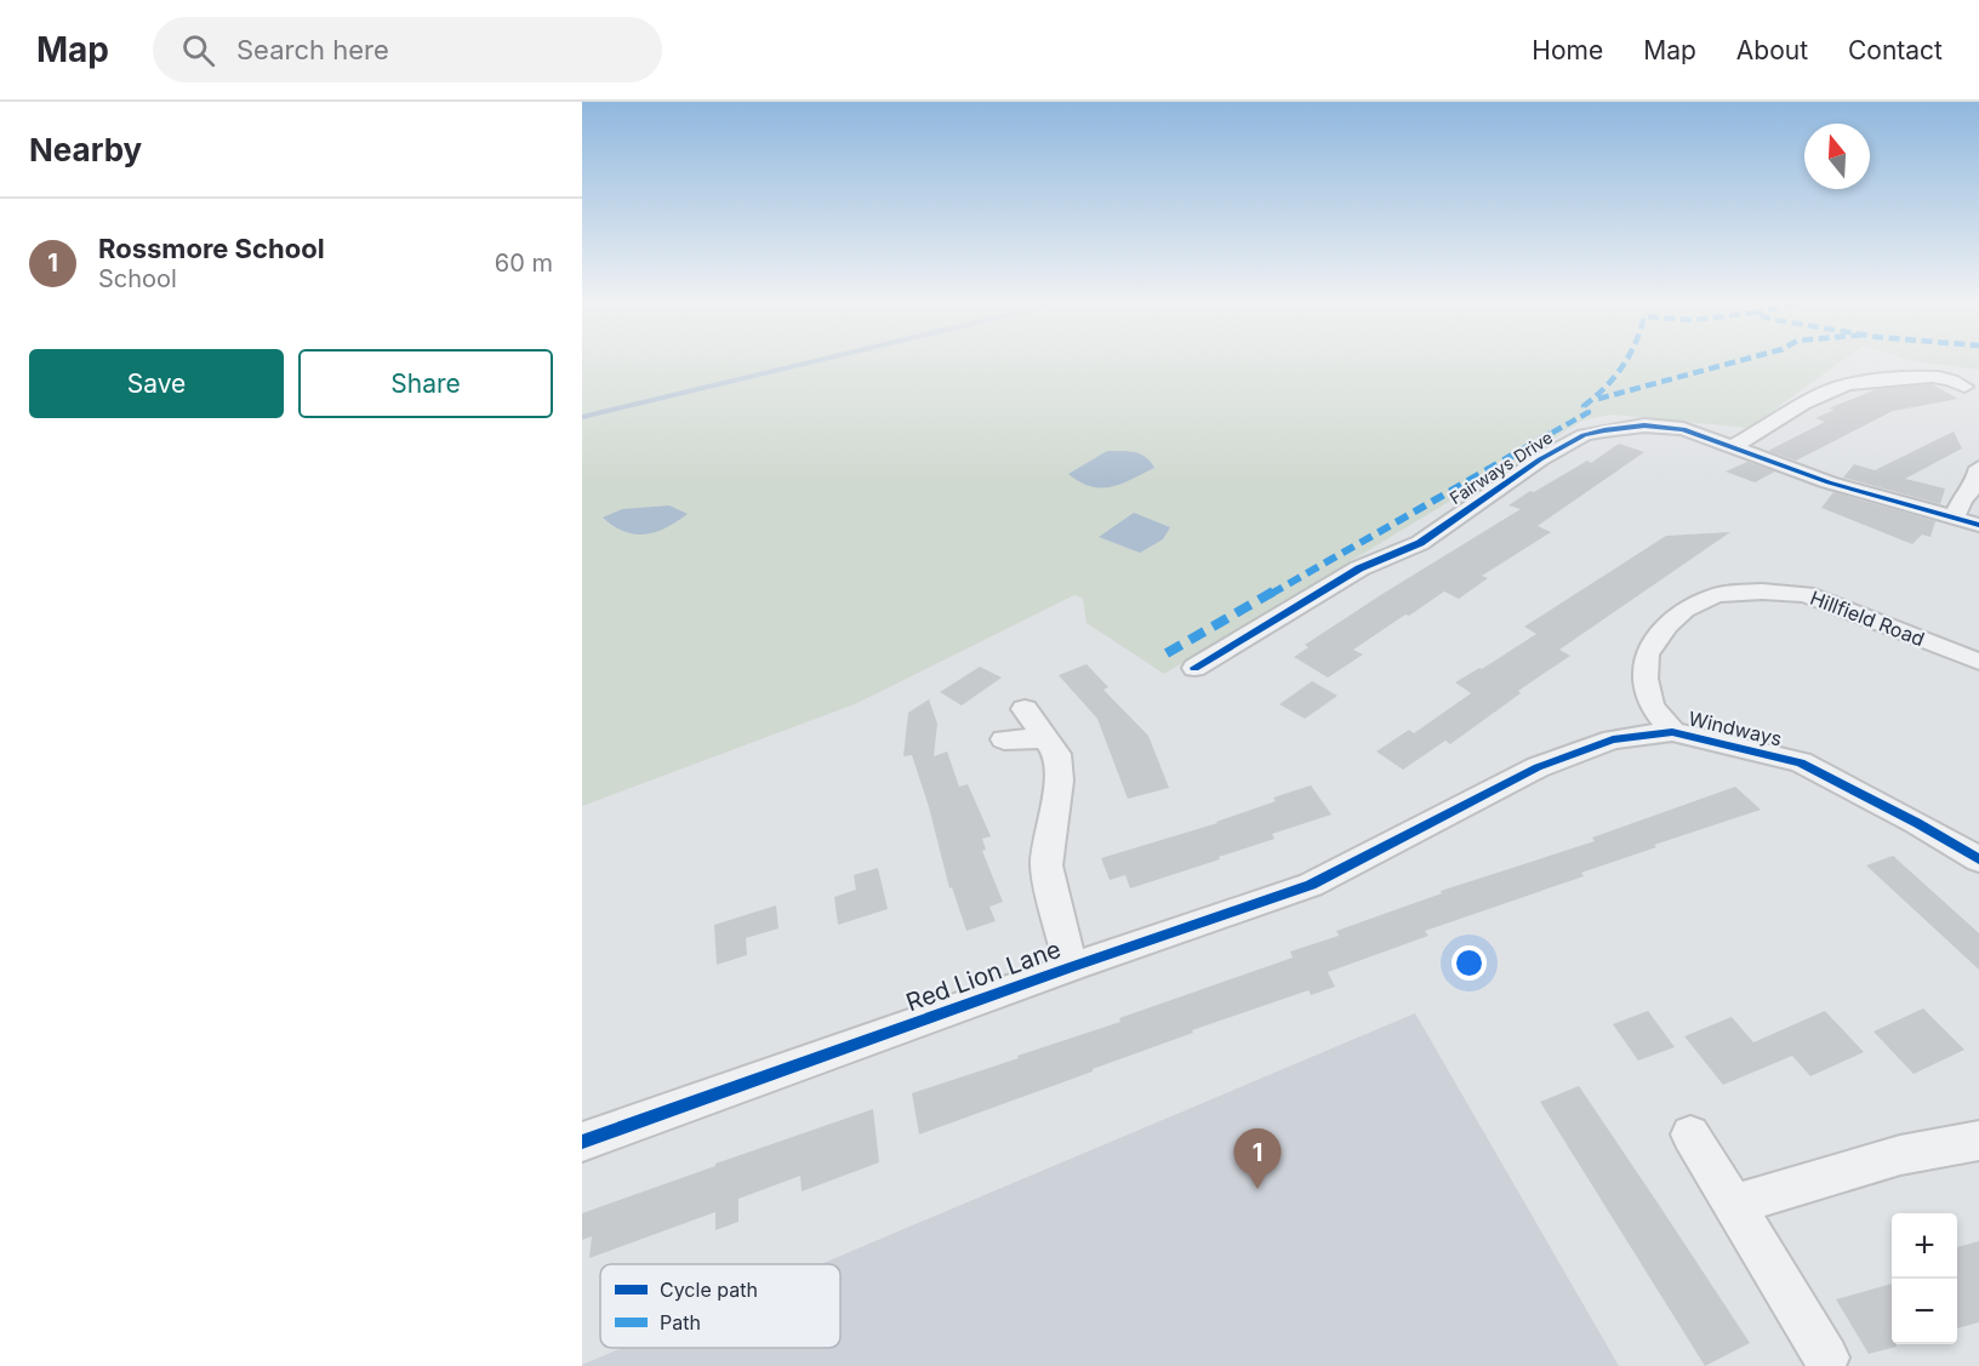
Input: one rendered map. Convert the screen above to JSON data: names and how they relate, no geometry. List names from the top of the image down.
{
  "streets": {
    "street": [
      "Fairways Drive",
      "Hillfield Road",
      "Windways",
      "Red Lion Lane"
    ]
  },
  "crossings": [
    ["Hillfield Road", "Windways"],
    ["Windways", "Red Lion Lane"]
  ],
  "legend": ["Cycle path", "Path"],
  "north": "top",
  "page": {
    "header": "Map",
    "search": "Search here",
    "nav": [
      "Home",
      "Map",
      "About",
      "Contact"
    ],
    "heading": "Nearby",
    "list": [
      {
        "mark": "1",
        "name": "Rossmore School",
        "note": "School",
        "value": "60 m"
      }
    ],
    "buttons": ["Save", "Share"],
    "pins": "1",
    "map_buttons": ["+", "−"]
  }
}
